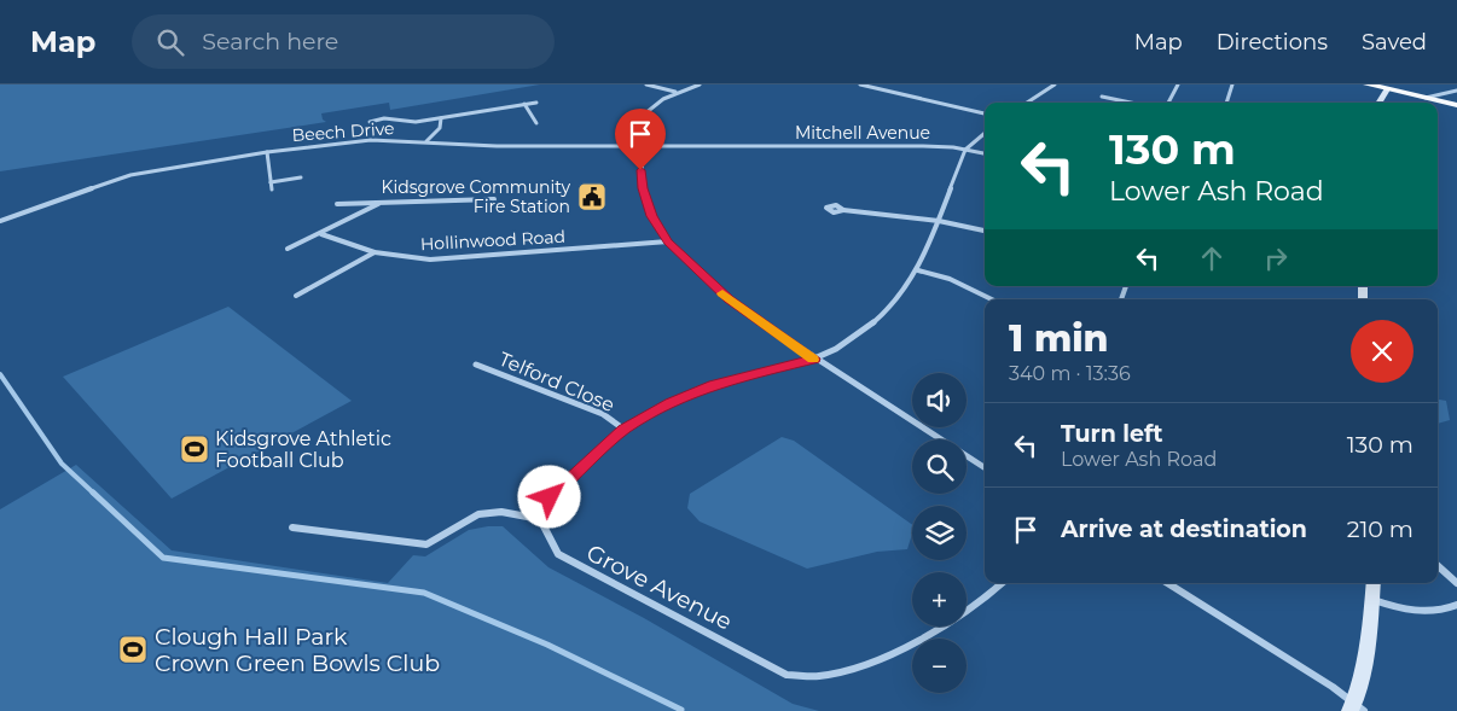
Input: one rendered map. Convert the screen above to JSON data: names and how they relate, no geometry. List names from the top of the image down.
{
  "streets": {
    "street": [
      "Beech Drive",
      "Mitchell Avenue",
      "Hollinwood Road",
      "Telford Close",
      "Grove Avenue"
    ]
  },
  "crossings": [
    ["Beech Drive", "Mitchell Avenue"]
  ],
  "places": {
    "public building": ["Kidsgrove Community Fire Station"],
    "sports": ["Kidsgrove Athletic Football Club", "Clough Hall Park Crown Green Bowls Club"]
  },
  "page": {
    "header": "Map",
    "search": "Search here",
    "nav": ["Map", "Directions", "Saved"],
    "turn": ["130 m", "Lower Ash Road"],
    "heading": ["1 min", "340 m · 13:36"],
    "map_buttons": ["+", "−"],
    "list": [
      {
        "name": "Turn left",
        "note": "Lower Ash Road",
        "value": "130 m"
      },
      {
        "name": "Arrive at destination",
        "value": "210 m"
      }
    ]
  }
}
